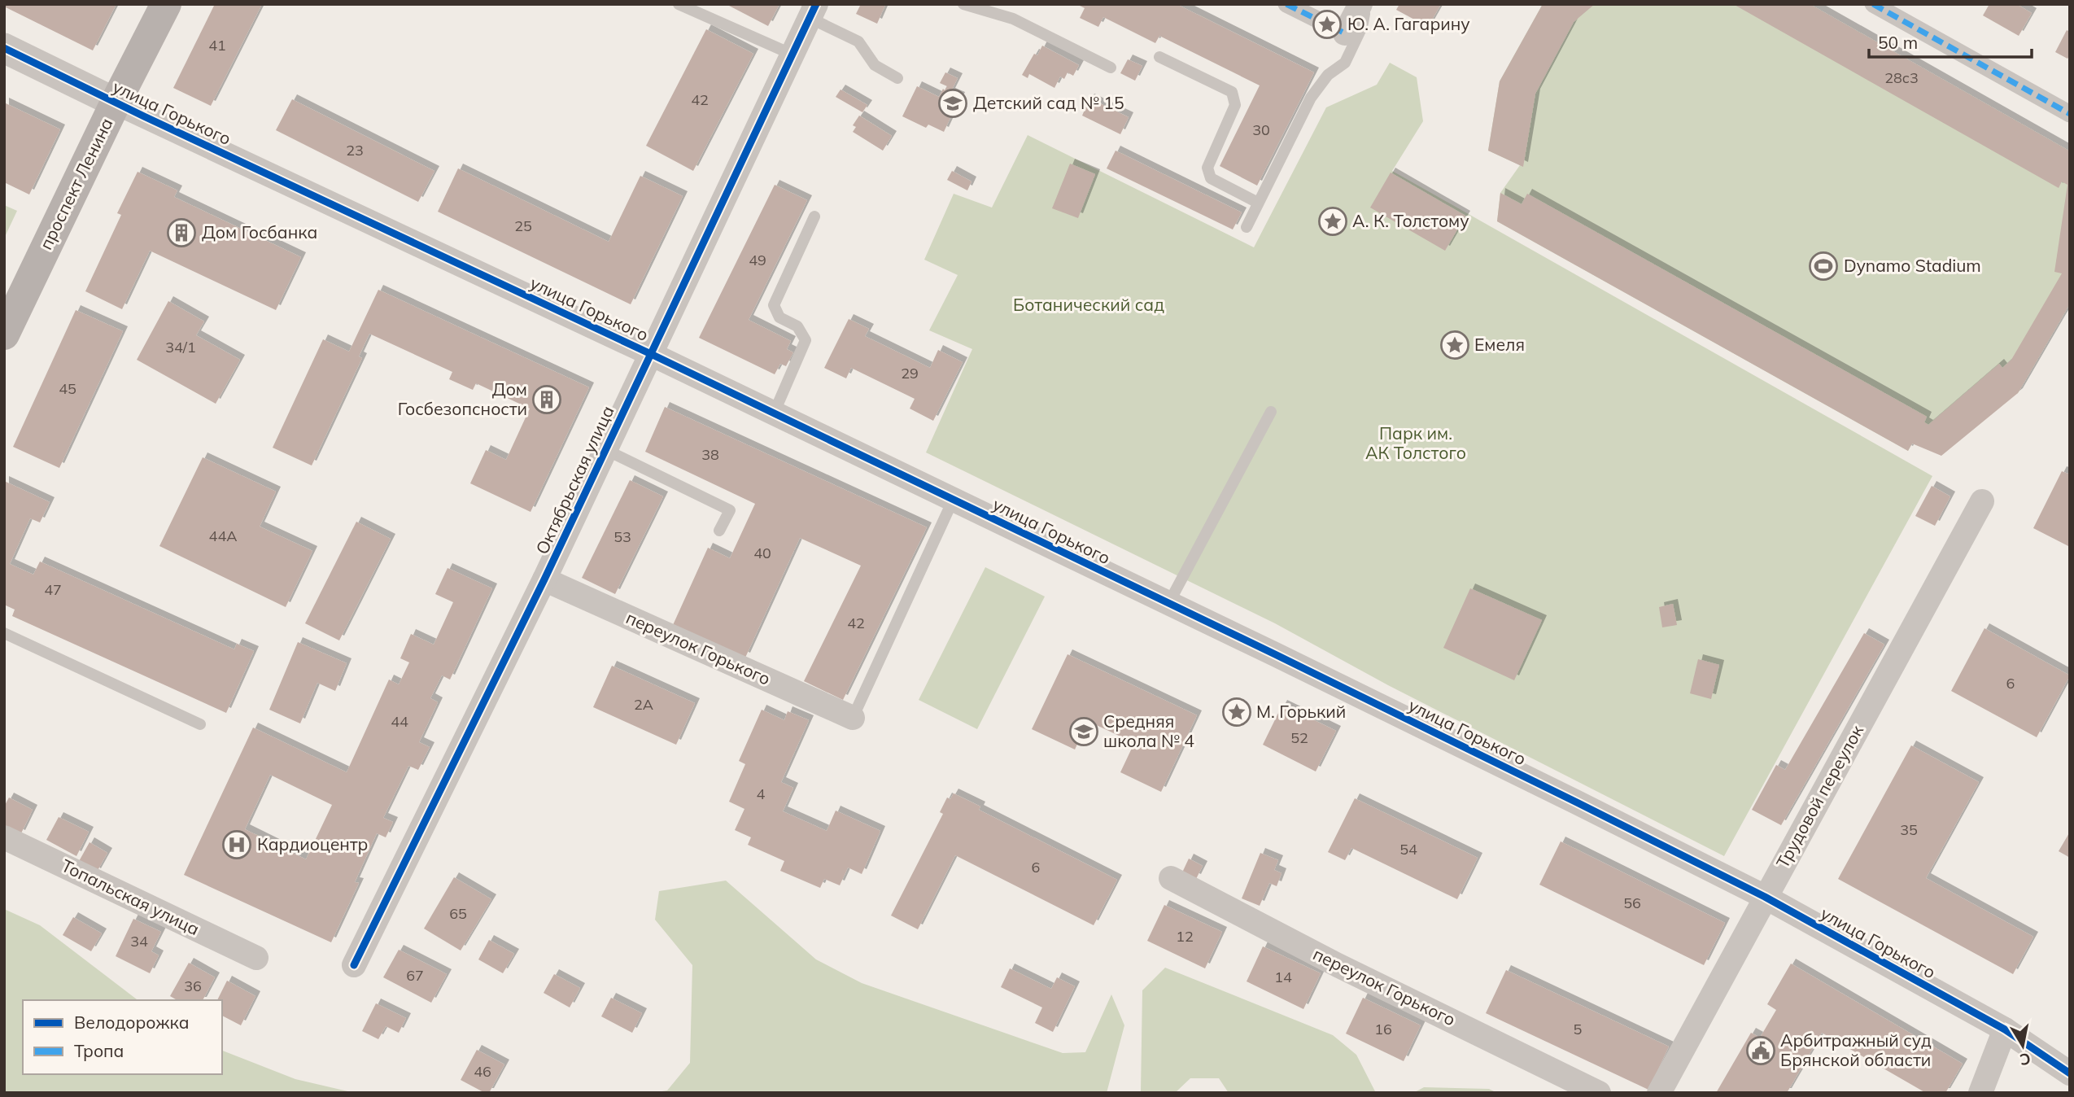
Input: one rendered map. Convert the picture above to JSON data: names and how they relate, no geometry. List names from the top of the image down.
{
  "streets": {
    "main road": ["проспект Ленина"],
    "street": [
      "улица Горького",
      "Октябрьская улица",
      "переулок Горького",
      "Трудовой переулок",
      "Топальская улица"
    ]
  },
  "crossings": [
    ["улица Горького", "проспект Ленина"],
    ["улица Горького", "Октябрьская улица"],
    ["улица Горького", "Трудовой переулок"],
    ["Октябрьская улица", "переулок Горького"]
  ],
  "parks": ["Ботанический сад", "Парк им. АК Толстого"],
  "places": {
    "place": [
      "Ю. А. Гагарину",
      "А. К. Толстому",
      "Емеля",
      "М. Горький"
    ],
    "school or university": ["Детский сад № 15", "Средняя школа № 4"],
    "building": ["Дом Госбанка", "Дом Госбезопсности"],
    "sports": ["Dynamo Stadium"],
    "hospital": ["Кардиоцентр"],
    "public building": ["Арбитражный суд Брянской области"]
  },
  "house_numbers": [
    "41",
    "28с3",
    "42",
    "30",
    "23",
    "25",
    "49",
    "34/1",
    "29",
    "45",
    "38",
    "44А",
    "53",
    "40",
    "47",
    "42",
    "6",
    "2А",
    "44",
    "52",
    "4",
    "35",
    "54",
    "6",
    "56",
    "65",
    "12",
    "34",
    "67",
    "14",
    "36",
    "16",
    "5",
    "46"
  ],
  "legend": ["Велодорожка", "Тропа"],
  "scale_bar": "50 m",
  "north": "bottom"
}
